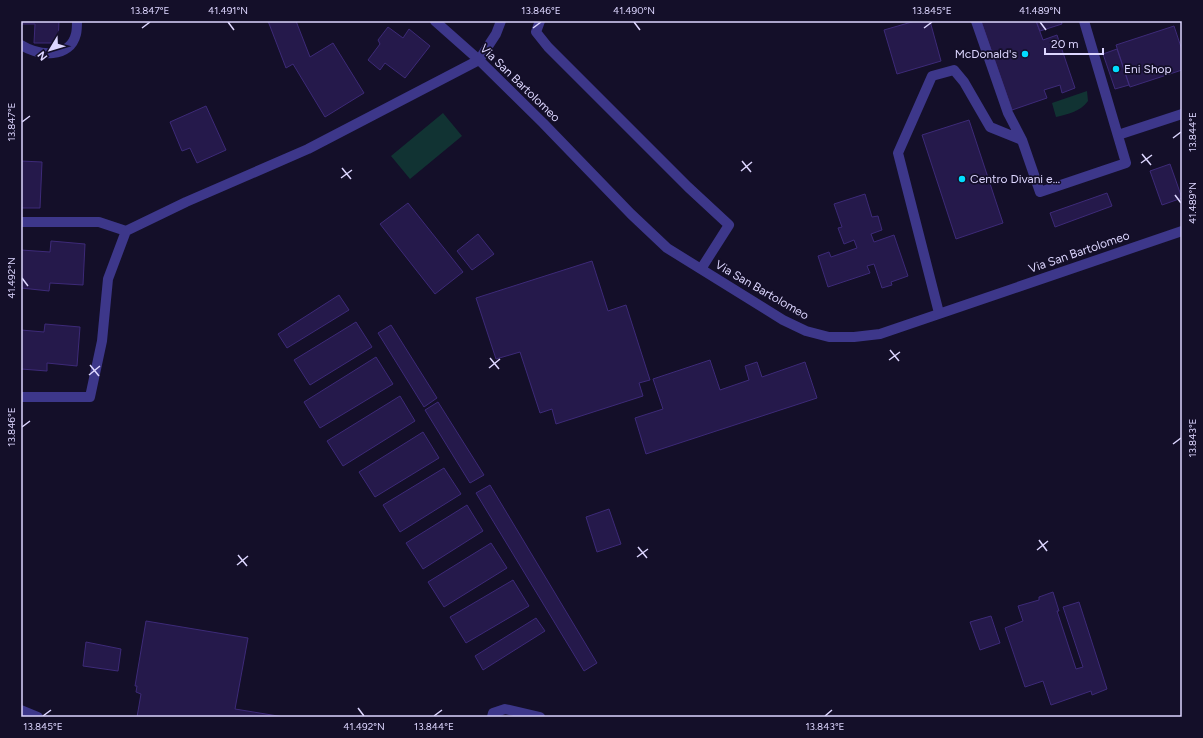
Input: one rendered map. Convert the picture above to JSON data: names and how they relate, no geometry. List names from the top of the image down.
{
  "streets": {
    "street": ["Via San Bartolomeo"]
  },
  "places": ["McDonald's", "Eni Shop", "Centro Divani e…"],
  "scale_bar": "20 m",
  "north": "bottom left",
  "coordinates": [
    "13.847°E",
    "41.491°N",
    "13.846°E",
    "41.490°N",
    "13.845°E",
    "41.489°N",
    "13.844°E",
    "41.492°N",
    "13.843°E"
  ]
}
